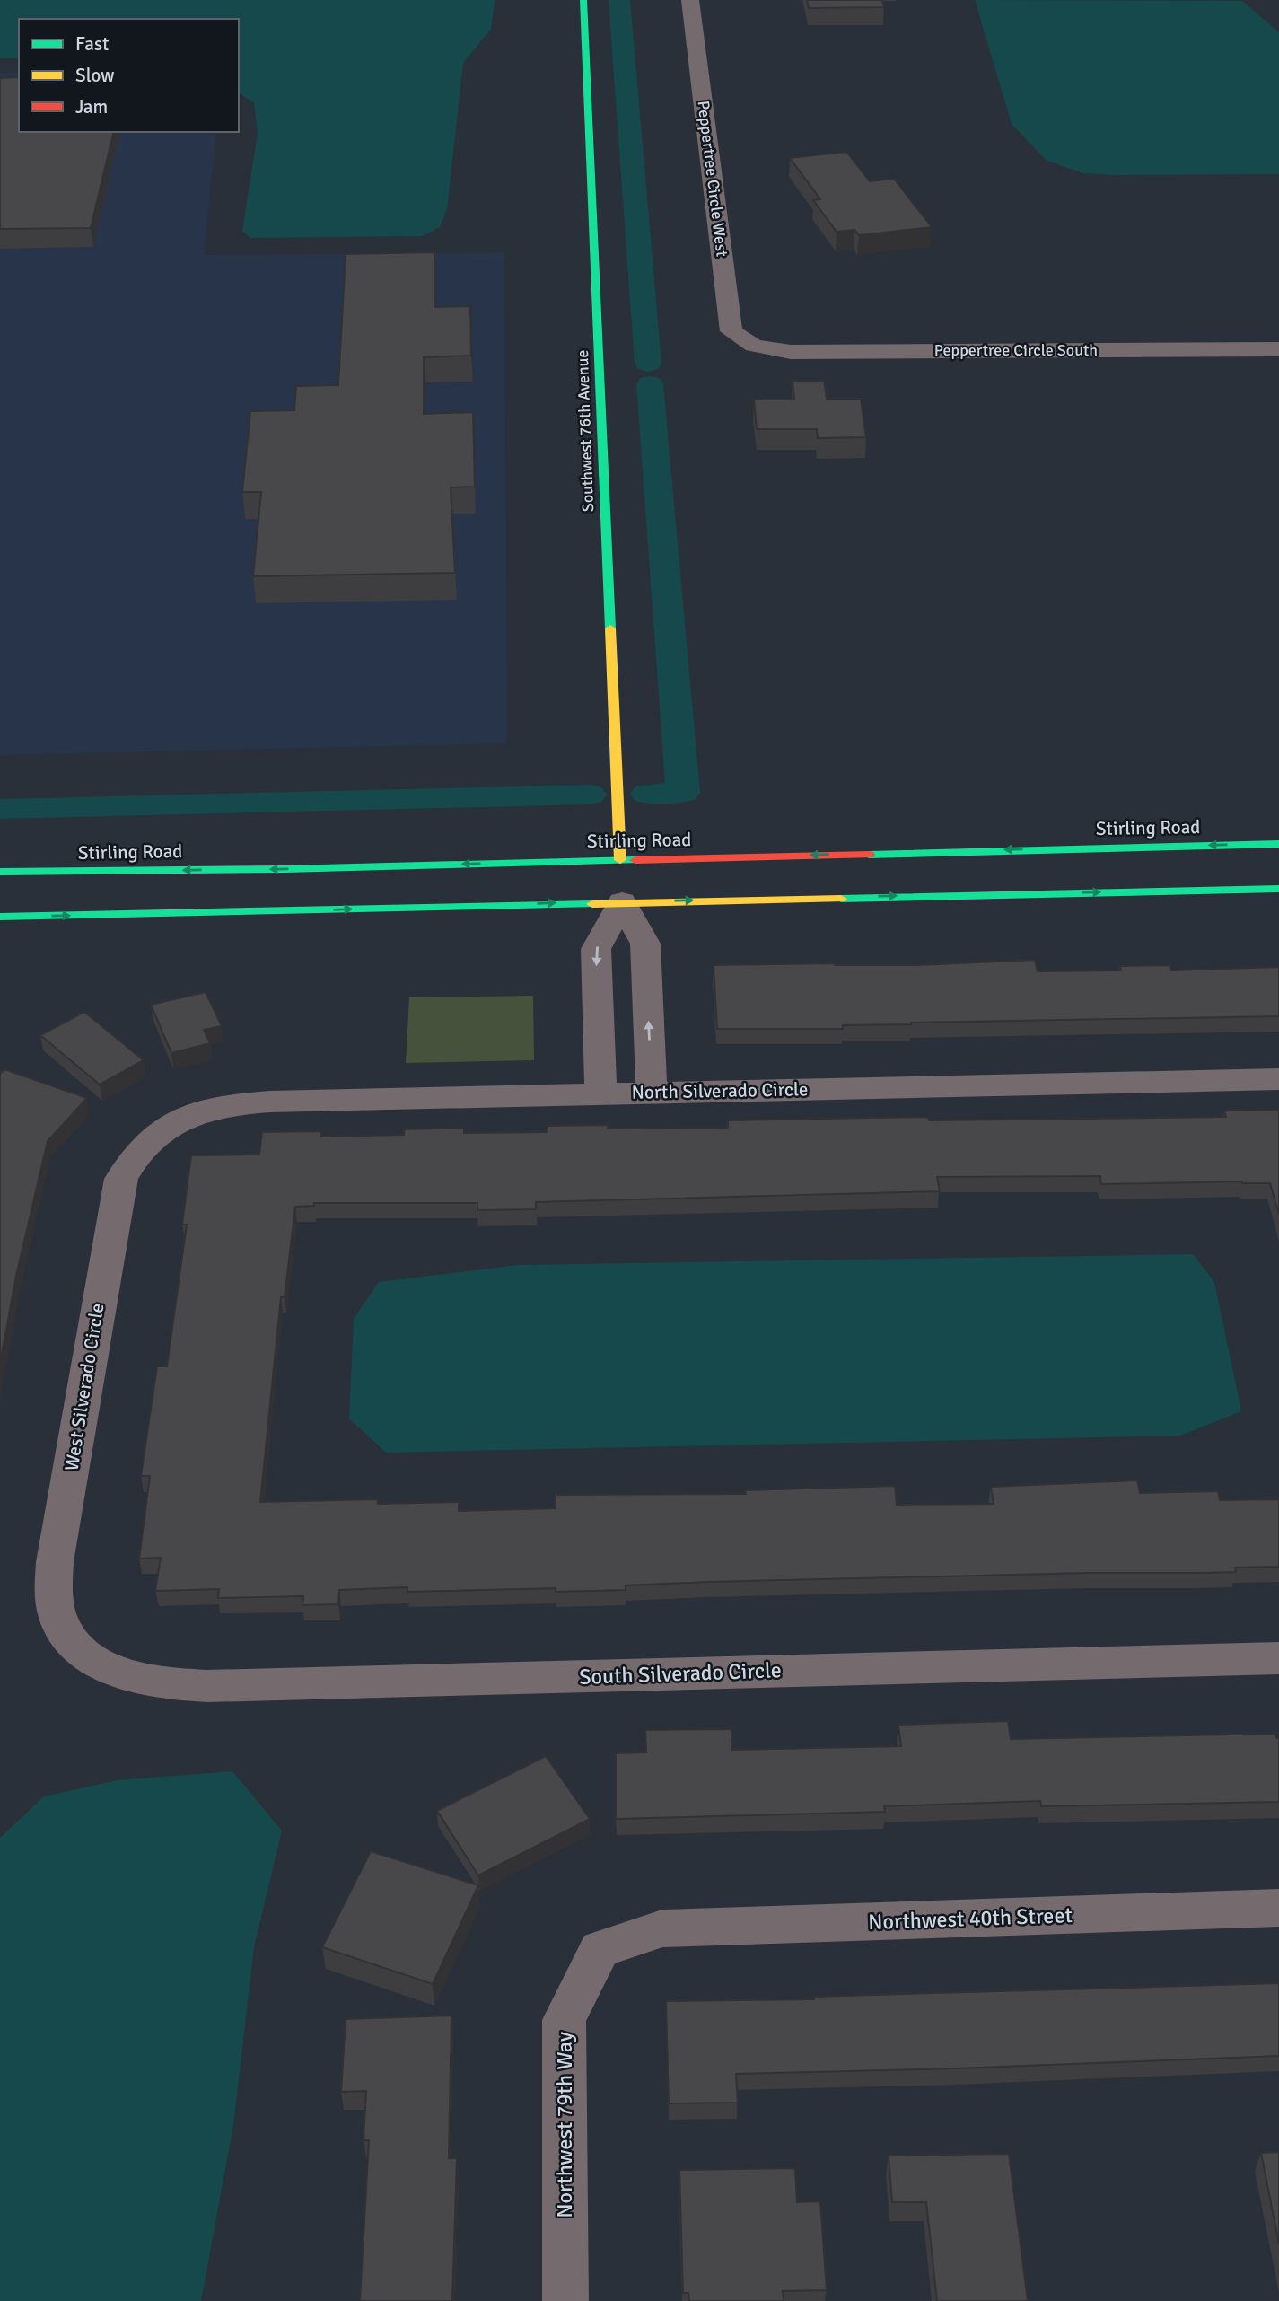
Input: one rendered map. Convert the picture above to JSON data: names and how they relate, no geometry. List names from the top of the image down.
{
  "streets": {
    "main road": ["Southwest 76th Avenue", "Stirling Road"],
    "street": [
      "Peppertree Circle West",
      "Peppertree Circle South",
      "North Silverado Circle",
      "West Silverado Circle",
      "South Silverado Circle",
      "Northwest 40th Street",
      "Northwest 79th Way"
    ]
  },
  "crossings": [
    ["Peppertree Circle West", "Peppertree Circle South"],
    ["Southwest 76th Avenue", "Stirling Road"],
    ["North Silverado Circle", "West Silverado Circle"],
    ["West Silverado Circle", "South Silverado Circle"],
    ["Northwest 40th Street", "Northwest 79th Way"]
  ],
  "legend": ["Fast", "Slow", "Jam"]
}
